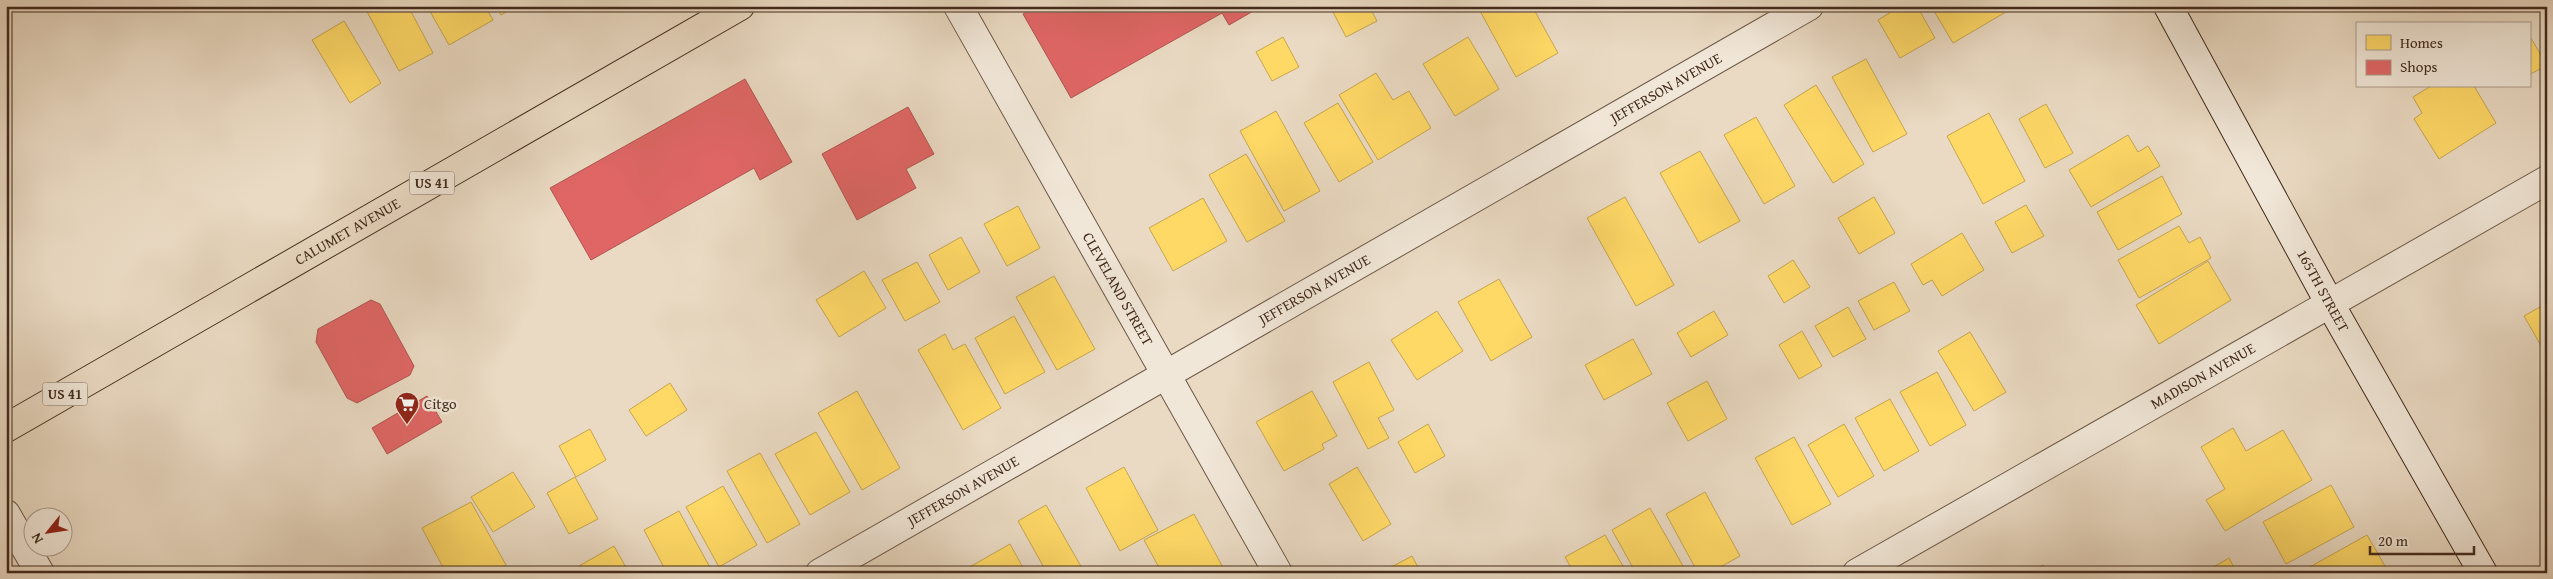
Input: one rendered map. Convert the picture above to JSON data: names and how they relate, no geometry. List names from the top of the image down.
{
  "streets": {
    "main road": ["US 41", "CALUMET AVENUE"],
    "street": [
      "JEFFERSON AVENUE",
      "CLEVELAND STREET",
      "165TH STREET",
      "MADISON AVENUE"
    ]
  },
  "crossings": [
    ["JEFFERSON AVENUE", "CLEVELAND STREET"],
    ["165TH STREET", "MADISON AVENUE"]
  ],
  "places": {
    "supermarket": ["Citgo"]
  },
  "legend": ["Homes", "Shops"],
  "scale_bar": "20 m",
  "north": "bottom left"
}
